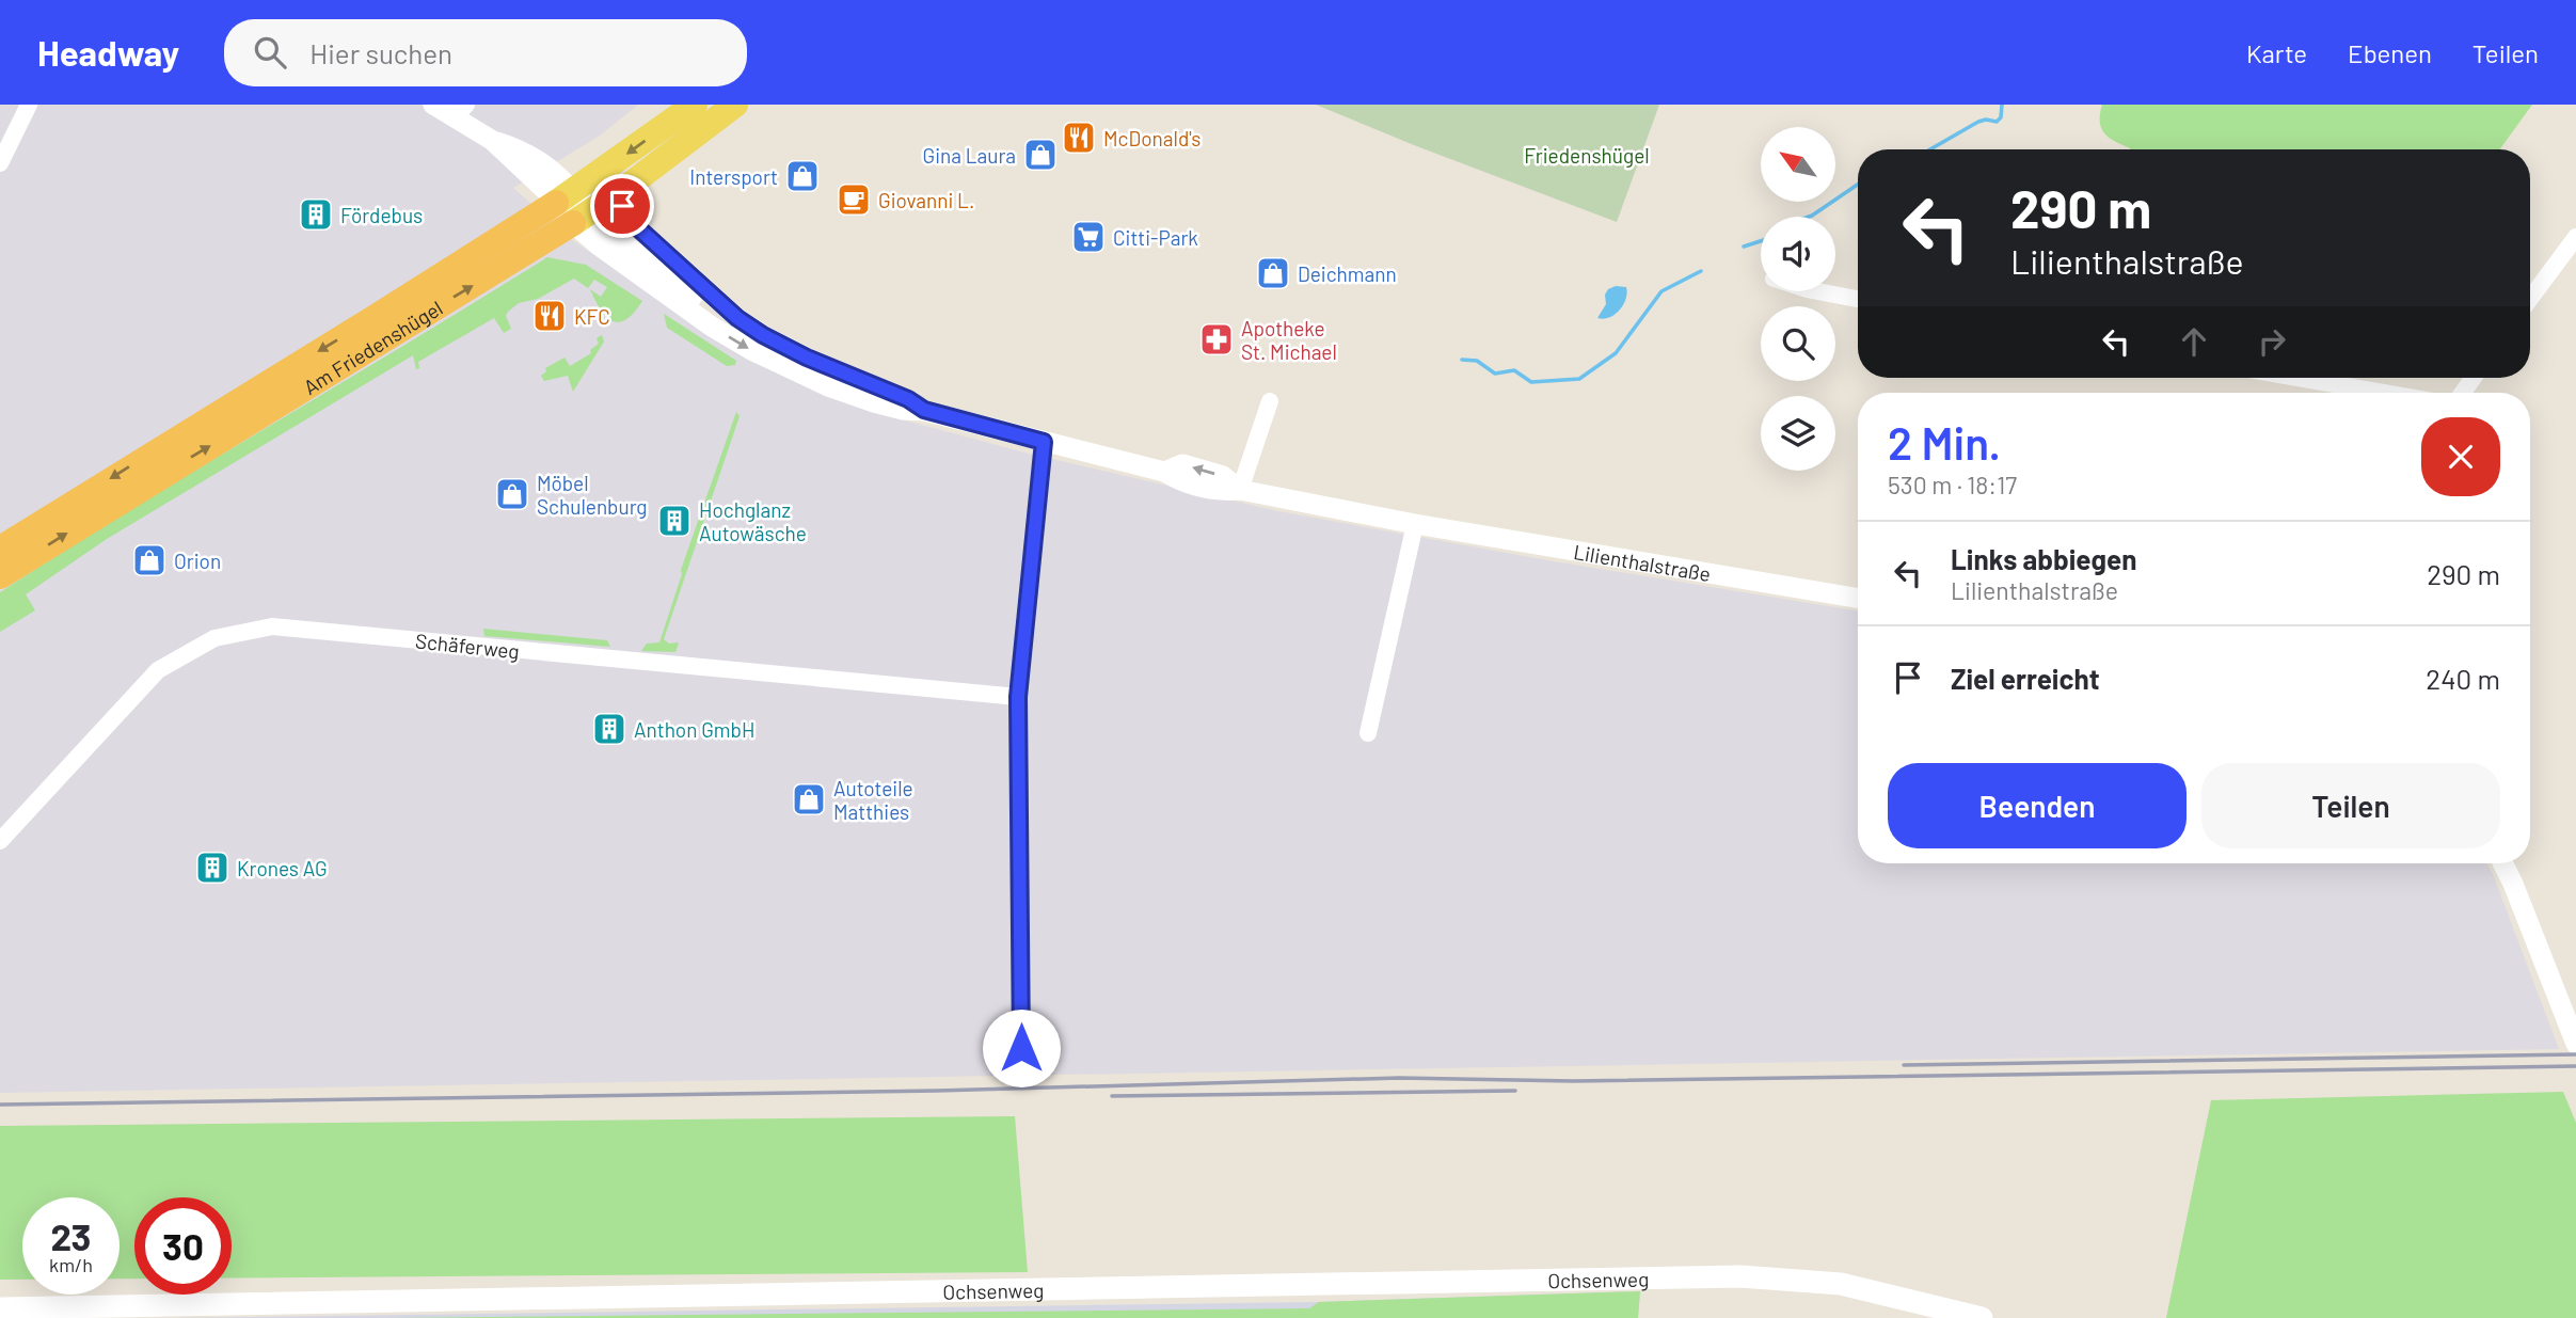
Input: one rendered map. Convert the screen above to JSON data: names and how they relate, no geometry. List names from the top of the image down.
{
  "streets": {
    "highway": ["Am Friedenshügel"],
    "main road": ["Ochsenweg"],
    "street": ["Lilienthalstraße", "Schäferweg"]
  },
  "crossings": [
    ["Am Friedenshügel", "Lilienthalstraße"]
  ],
  "parks": ["Friedenshügel"],
  "places": {
    "restaurant": ["McDonald's", "KFC"],
    "shop": [
      "Gina Laura",
      "Intersport",
      "Deichmann",
      "Möbel Schulenburg",
      "Orion",
      "Autoteile Matthies"
    ],
    "cafe": ["Giovanni L."],
    "building": [
      "Fördebus",
      "Hochglanz Autowäsche",
      "Anthon GmbH",
      "Krones AG"
    ],
    "supermarket": ["Citti-Park"],
    "pharmacy": ["Apotheke St. Michael"]
  },
  "north": "top left",
  "page": {
    "header": "Headway",
    "search": "Hier suchen",
    "nav": ["Karte", "Ebenen", "Teilen"],
    "turn": ["290 m", "Lilienthalstraße"],
    "heading": ["2 Min.", "530 m · 18:17"],
    "list": [
      {
        "name": "Links abbiegen",
        "note": "Lilienthalstraße",
        "value": "290 m"
      },
      {
        "name": "Ziel erreicht",
        "value": "240 m"
      }
    ],
    "buttons": ["Beenden", "Teilen"],
    "speed": "23 km/h",
    "limit": "30"
  }
}
